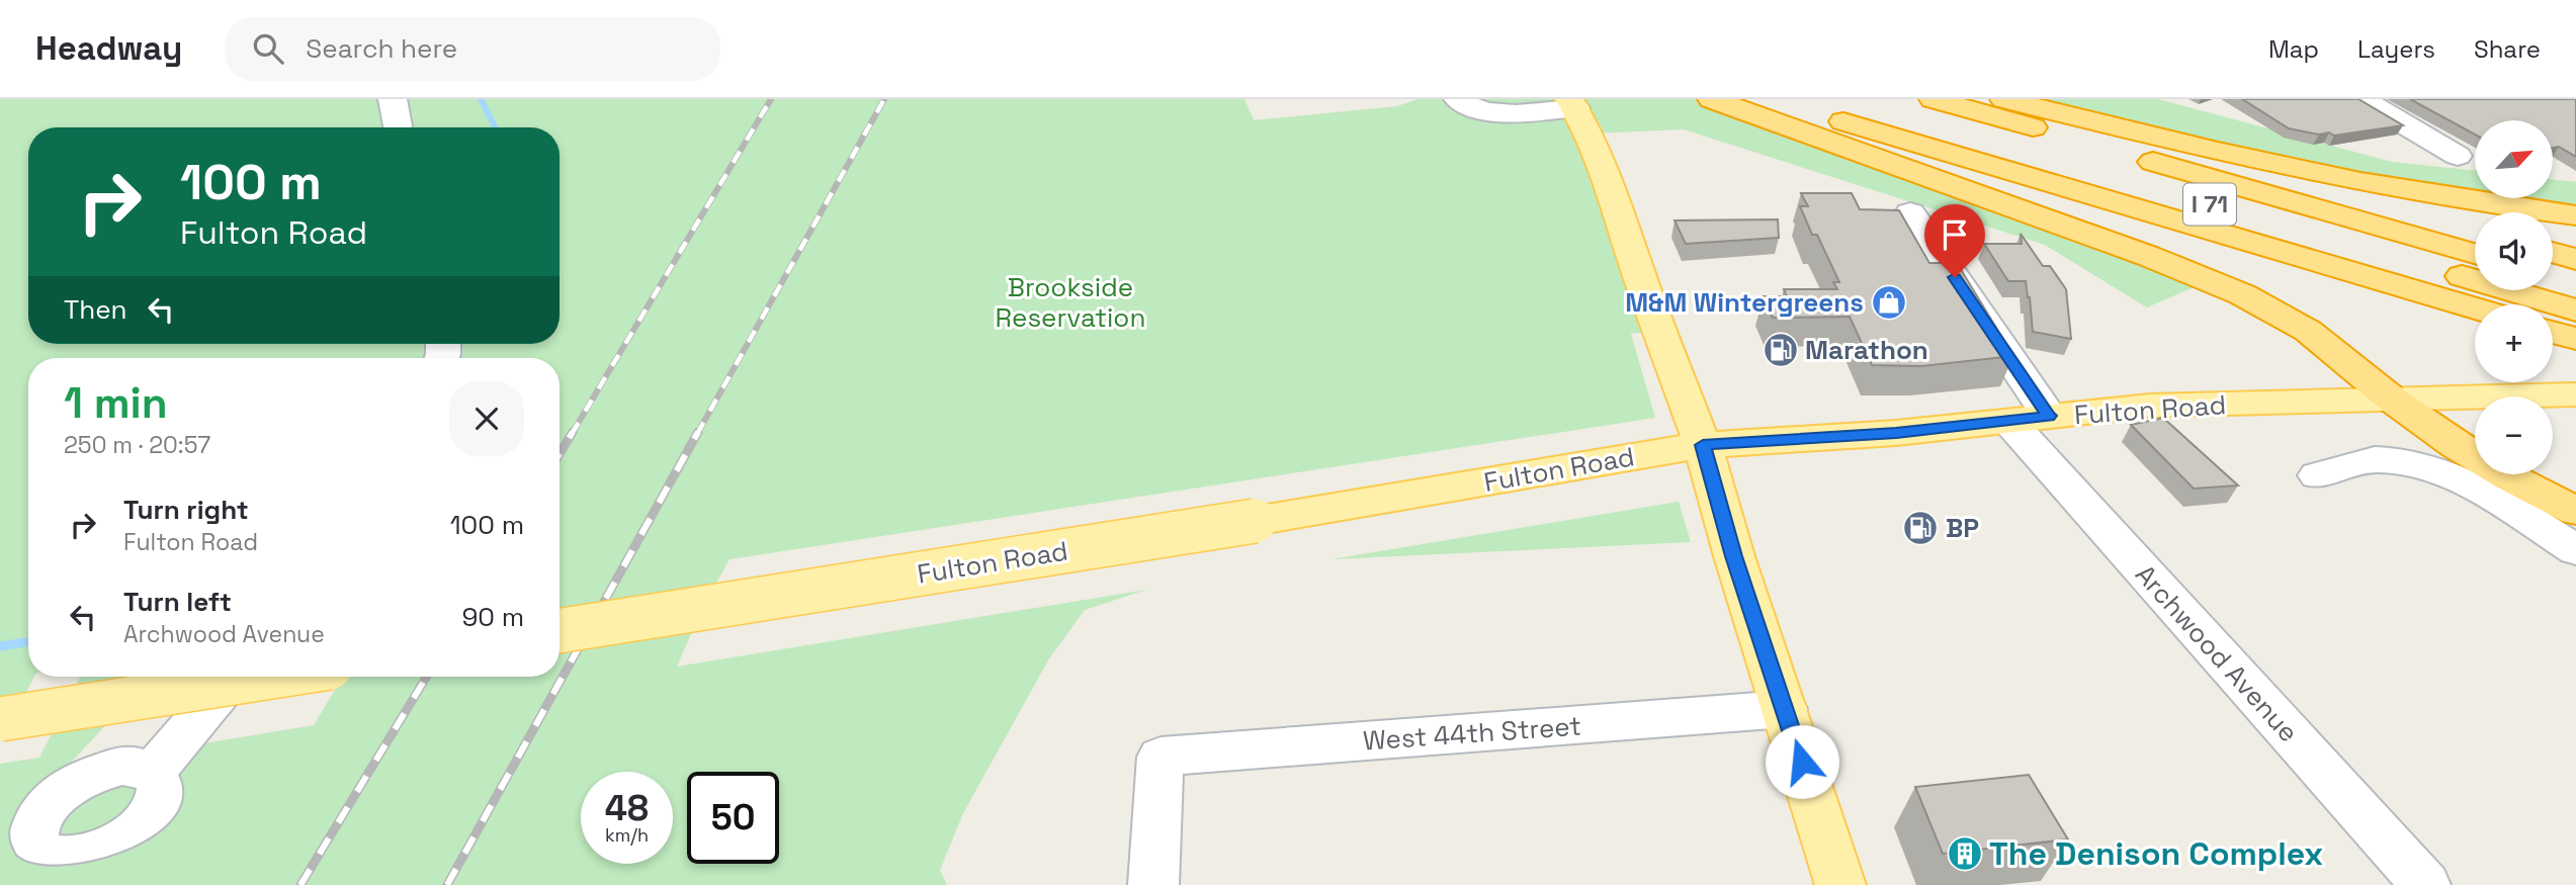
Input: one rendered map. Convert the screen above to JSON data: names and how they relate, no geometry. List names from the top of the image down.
{
  "streets": {
    "highway": ["I 71"],
    "main road": ["Fulton Road"],
    "street": ["Archwood Avenue", "West 44th Street"]
  },
  "crossings": [
    ["Fulton Road", "Archwood Avenue"]
  ],
  "parks": ["Brookside Reservation"],
  "places": {
    "shop": ["M&M Wintergreens"],
    "fuel station": ["Marathon", "BP"],
    "building": ["The Denison Complex"]
  },
  "north": "top right",
  "page": {
    "header": "Headway",
    "search": "Search here",
    "nav": ["Map", "Layers", "Share"],
    "map_buttons": ["+", "−"],
    "turn": ["100 m", "Fulton Road"],
    "then": "Then",
    "heading": ["1 min", "250 m · 20:57"],
    "list": [
      {
        "name": "Turn right",
        "note": "Fulton Road",
        "value": "100 m"
      },
      {
        "name": "Turn left",
        "note": "Archwood Avenue",
        "value": "90 m"
      }
    ],
    "speed": "48 km/h",
    "limit": "50"
  }
}
